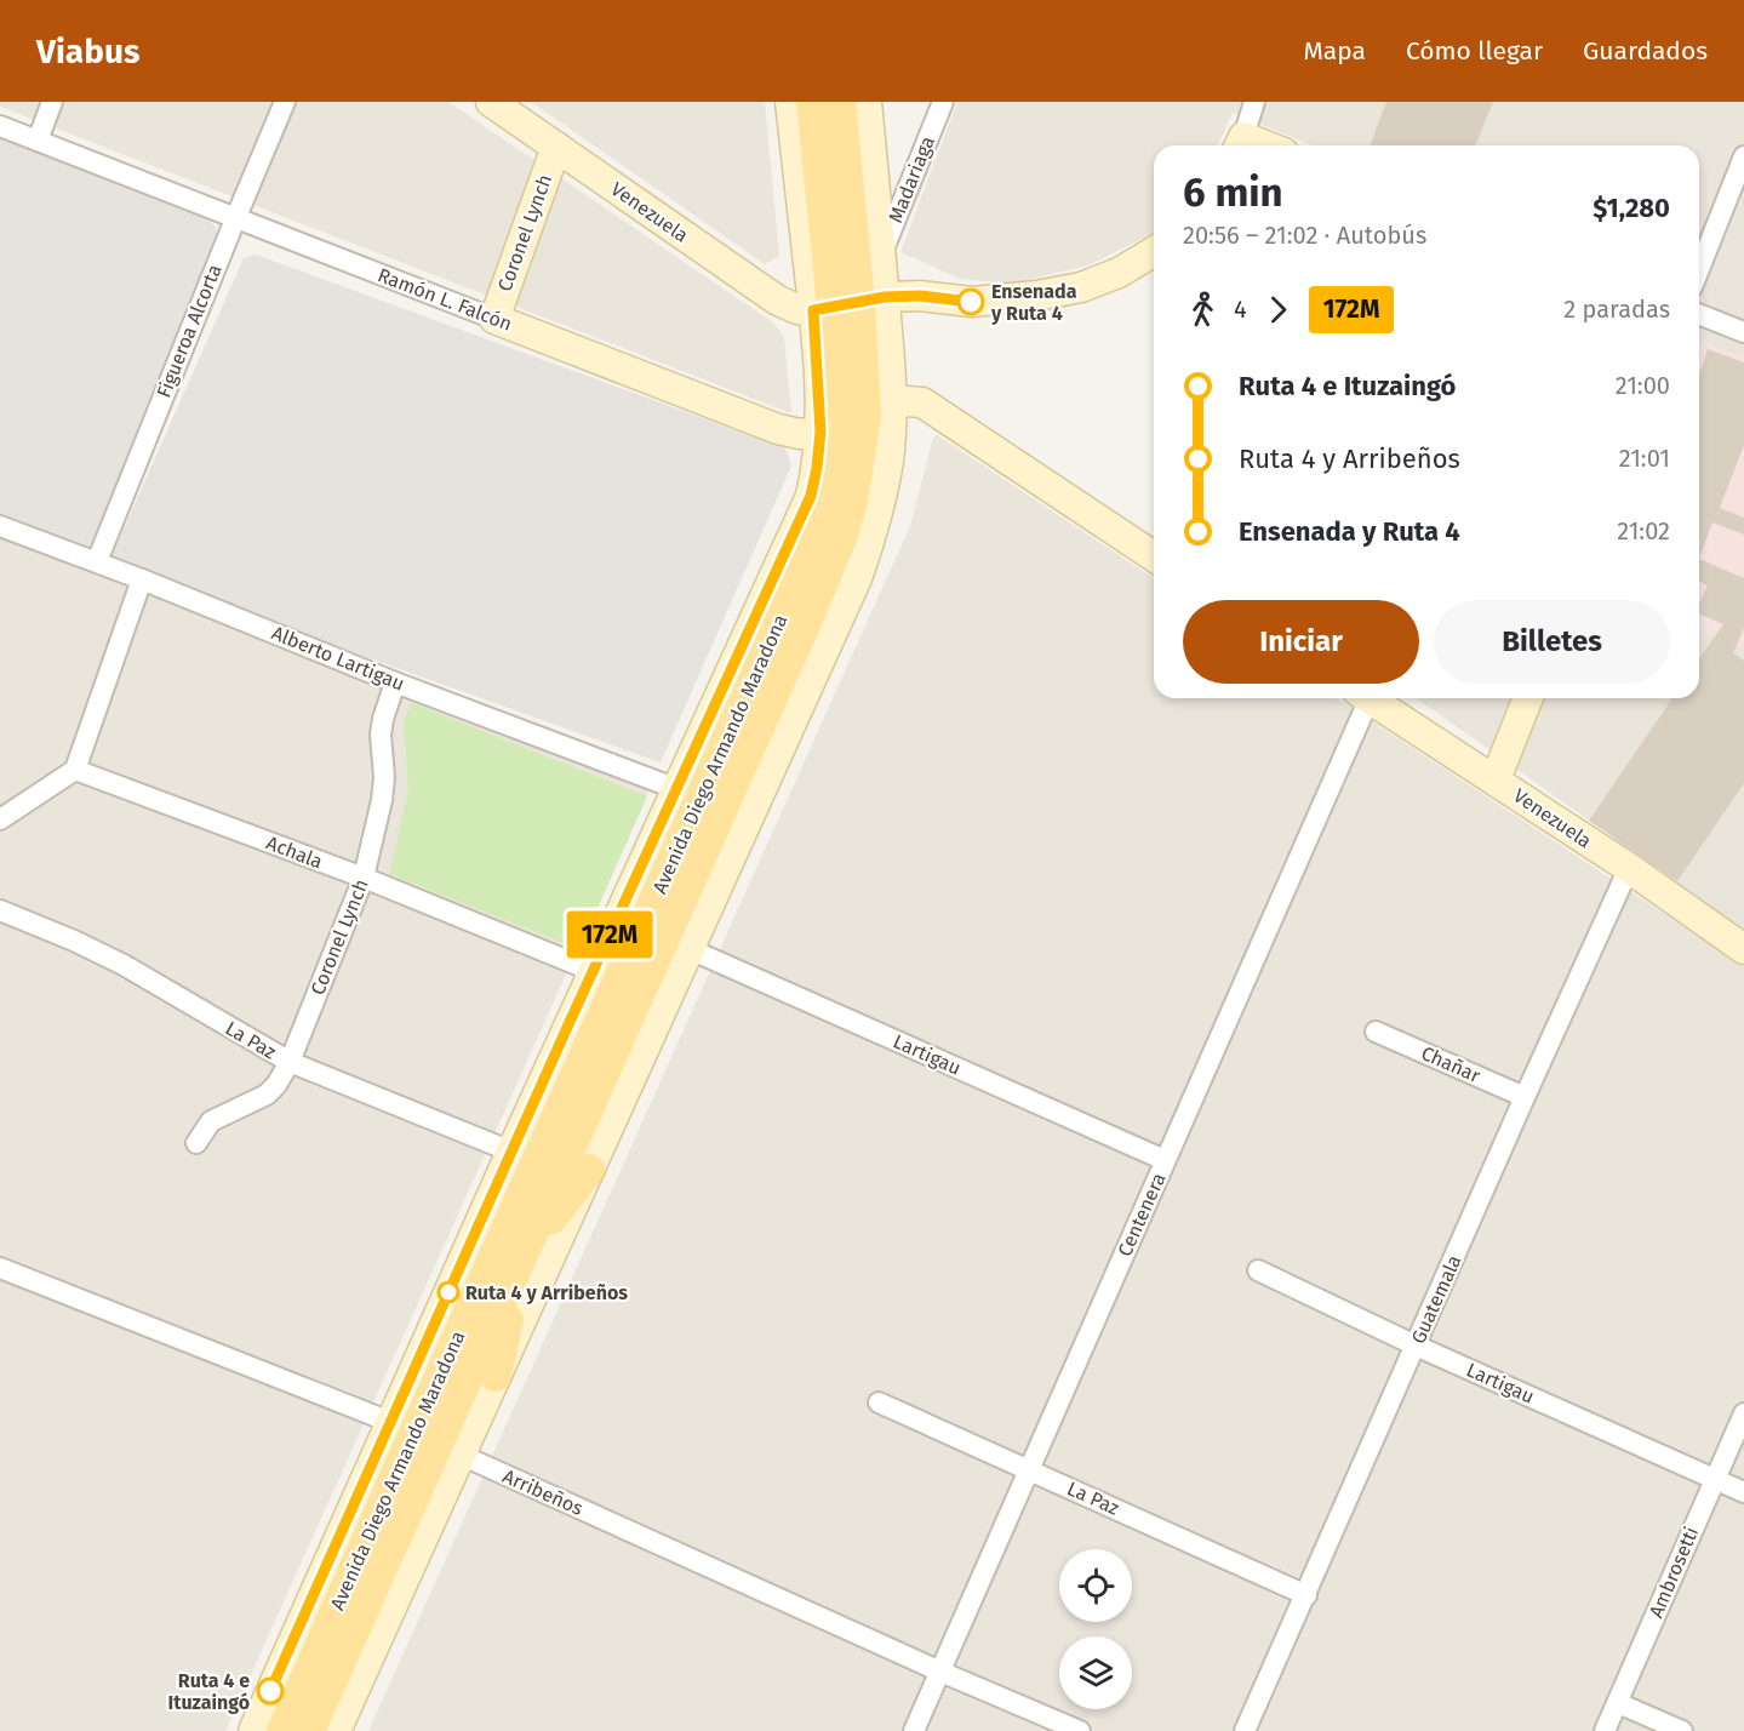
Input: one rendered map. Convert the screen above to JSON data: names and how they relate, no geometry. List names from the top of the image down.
{
  "streets": {
    "main road": ["Avenida Diego Armando Maradona"],
    "street": [
      "Madariaga",
      "Venezuela",
      "Coronel Lynch",
      "Ramón L. Falcón",
      "Figueroa Alcorta",
      "Alberto Lartigau",
      "Achala",
      "La Paz",
      "Lartigau",
      "Chañar",
      "Centenera",
      "Guatemala",
      "Arribeños",
      "Ambrosetti"
    ]
  },
  "crossings": [
    ["Madariaga", "Avenida Diego Armando Maradona"],
    ["Venezuela", "Coronel Lynch"],
    ["Venezuela", "Avenida Diego Armando Maradona"],
    ["Venezuela", "Guatemala"],
    ["Coronel Lynch", "Ramón L. Falcón"],
    ["Coronel Lynch", "Alberto Lartigau"],
    ["Coronel Lynch", "Achala"],
    ["Coronel Lynch", "La Paz"],
    ["Ramón L. Falcón", "Figueroa Alcorta"],
    ["Ramón L. Falcón", "Avenida Diego Armando Maradona"],
    ["Figueroa Alcorta", "Alberto Lartigau"],
    ["Alberto Lartigau", "Avenida Diego Armando Maradona"],
    ["Avenida Diego Armando Maradona", "Achala"],
    ["Avenida Diego Armando Maradona", "La Paz"],
    ["Avenida Diego Armando Maradona", "Lartigau"],
    ["Avenida Diego Armando Maradona", "Arribeños"],
    ["La Paz", "Centenera"],
    ["La Paz", "Guatemala"],
    ["Lartigau", "Centenera"],
    ["Lartigau", "Guatemala"],
    ["Lartigau", "Ambrosetti"],
    ["Chañar", "Guatemala"],
    ["Centenera", "Arribeños"]
  ],
  "places": ["Ensenada y Ruta 4", "Ruta 4 y Arribeños", "Ruta 4 e Ituzaingó"],
  "lines": ["bus line 172M"],
  "page": {
    "header": "Viabus",
    "nav": ["Mapa", "Cómo llegar", "Guardados"],
    "on_map": "172M",
    "heading": ["6 min", "20:56 – 21:02 · Autobús", "$1,280"],
    "legs": ["4", "172M", "2 paradas"],
    "list": [
      {
        "name": "Ruta 4 e Ituzaingó",
        "value": "21:00"
      },
      {
        "name": "Ruta 4 y Arribeños",
        "value": "21:01"
      },
      {
        "name": "Ensenada y Ruta 4",
        "value": "21:02"
      }
    ],
    "buttons": ["Iniciar", "Billetes"]
  }
}
